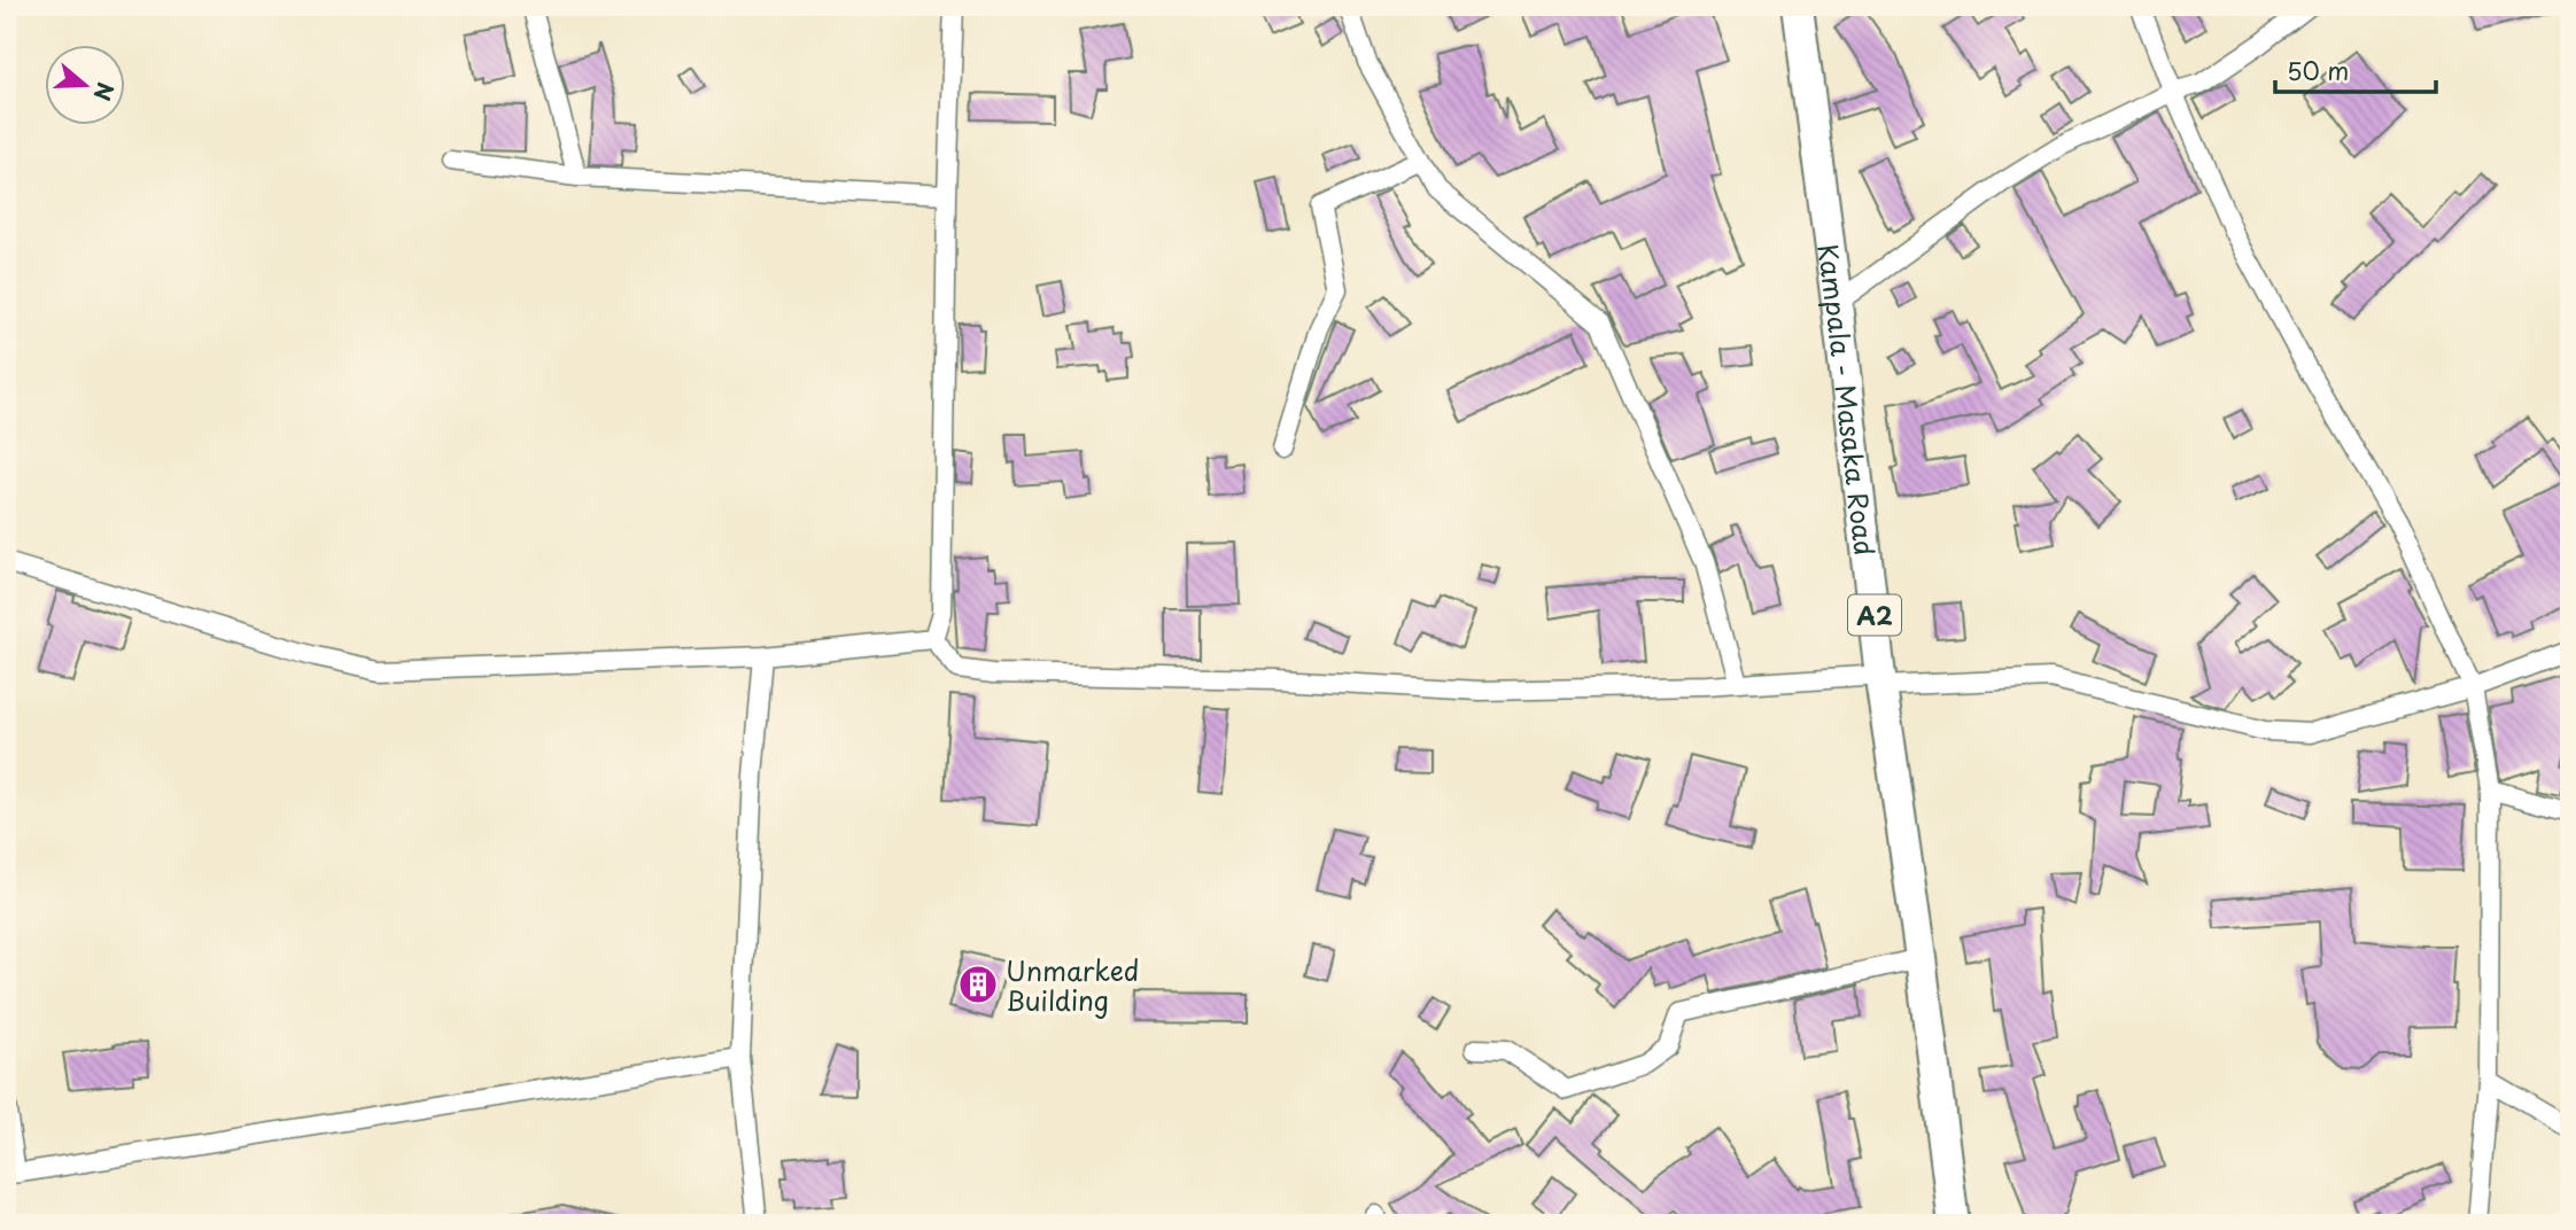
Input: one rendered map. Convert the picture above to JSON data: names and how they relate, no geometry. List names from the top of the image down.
{
  "streets": {
    "main road": ["Kampala - Masaka Road", "A2"]
  },
  "places": {
    "building": ["Unmarked Building"]
  },
  "scale_bar": "50 m",
  "north": "right"
}
